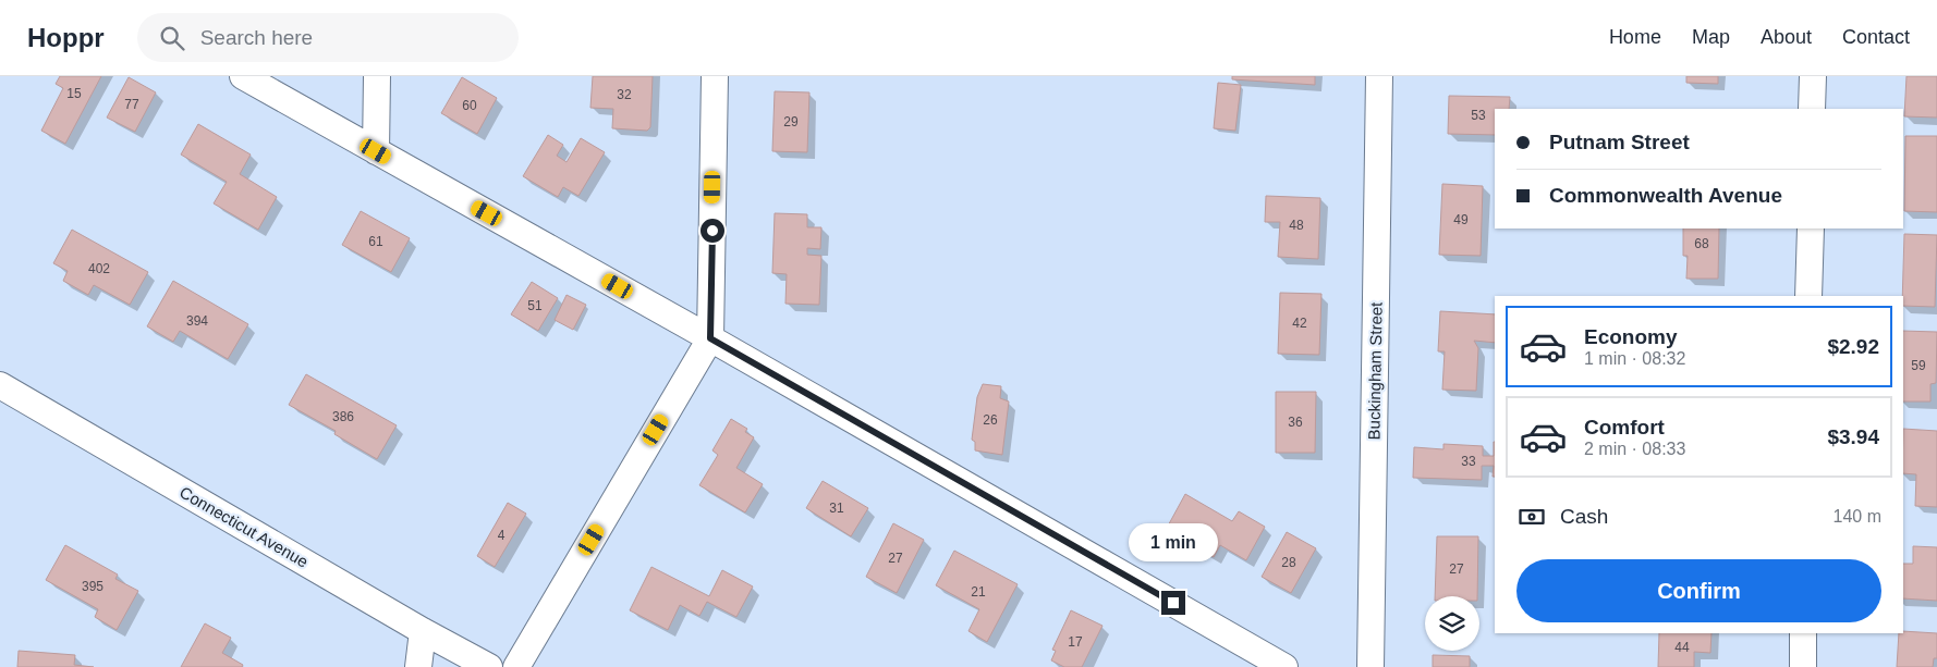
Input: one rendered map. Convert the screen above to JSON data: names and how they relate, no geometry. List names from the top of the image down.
{
  "streets": {
    "street": ["Buckingham Street", "Connecticut Avenue"]
  },
  "house_numbers": [
    "15",
    "32",
    "77",
    "60",
    "53",
    "29",
    "49",
    "48",
    "61",
    "68",
    "402",
    "51",
    "394",
    "42",
    "59",
    "386",
    "26",
    "36",
    "33",
    "31",
    "4",
    "27",
    "28",
    "27",
    "395",
    "21",
    "17",
    "44"
  ],
  "page": {
    "header": "Hoppr",
    "search": "Search here",
    "nav": [
      "Home",
      "Map",
      "About",
      "Contact"
    ],
    "banner": ["Putnam Street", "Commonwealth Avenue"],
    "list": [
      {
        "name": "Economy",
        "note": "1 min · 08:32",
        "value": "$2.92"
      },
      {
        "name": "Comfort",
        "note": "2 min · 08:33",
        "value": "$3.94"
      }
    ],
    "pay": ["Cash", "140 m"],
    "bubble": "1 min",
    "buttons": "Confirm"
  }
}
